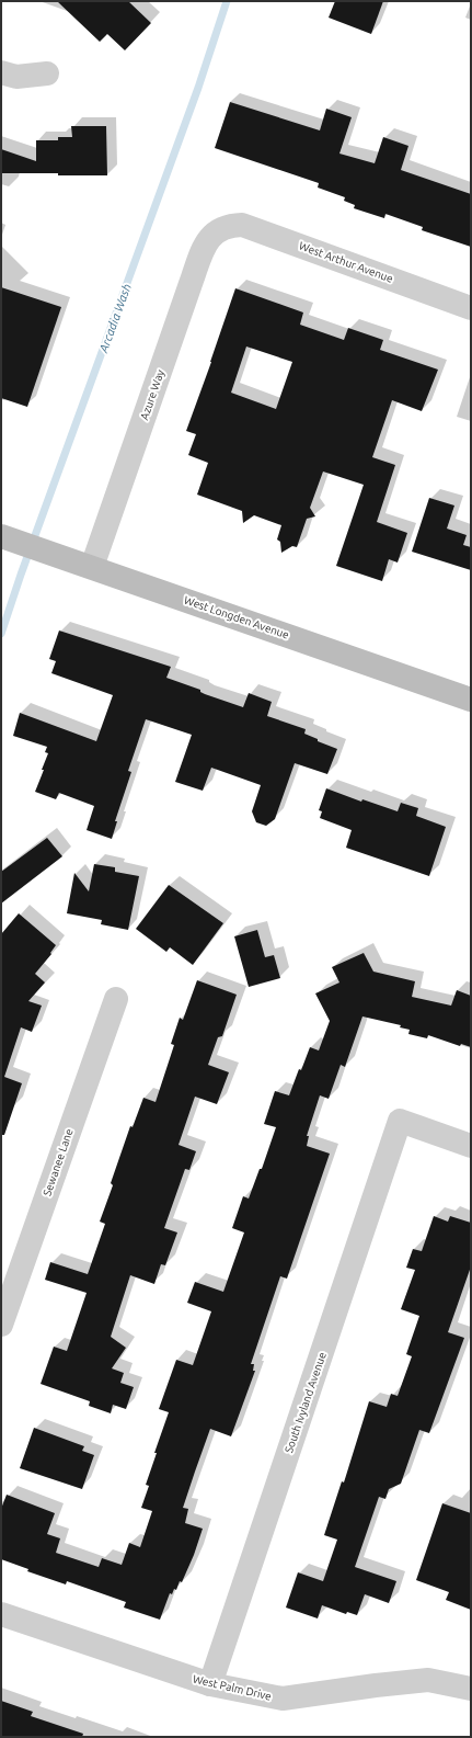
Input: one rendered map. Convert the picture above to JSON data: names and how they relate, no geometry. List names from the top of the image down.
{
  "streets": {
    "street": [
      "West Arthur Avenue",
      "Azure Way",
      "West Longden Avenue",
      "Sewanee Lane",
      "South Ivyland Avenue",
      "West Palm Drive"
    ]
  },
  "crossings": [
    ["West Arthur Avenue", "Azure Way"],
    ["Azure Way", "West Longden Avenue"],
    ["South Ivyland Avenue", "West Palm Drive"]
  ],
  "water": ["Arcadia Wash"]
}
